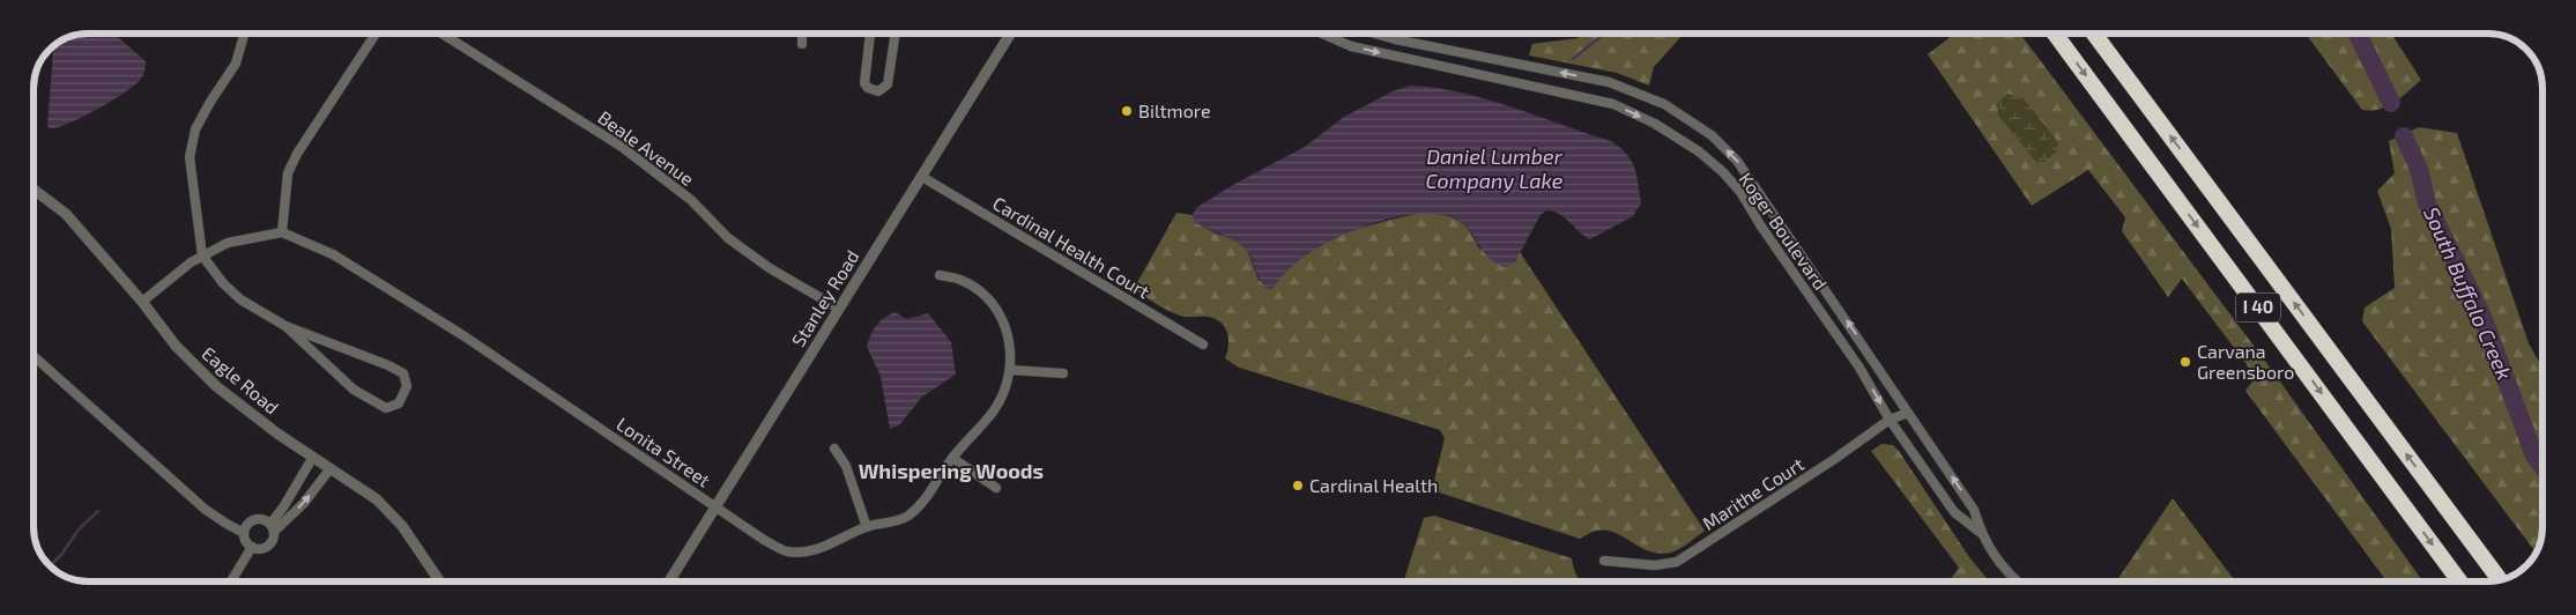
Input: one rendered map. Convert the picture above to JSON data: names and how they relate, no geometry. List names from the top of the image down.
{
  "streets": {
    "highway": ["I 40"],
    "street": [
      "Beale Avenue",
      "Koger Boulevard",
      "Cardinal Health Court",
      "Stanley Road",
      "Eagle Road",
      "Lonita Street",
      "Marithe Court"
    ]
  },
  "crossings": [
    ["Beale Avenue", "Stanley Road"],
    ["Koger Boulevard", "Marithe Court"],
    ["Cardinal Health Court", "Stanley Road"],
    ["Stanley Road", "Lonita Street"]
  ],
  "districts": ["Whispering Woods"],
  "water": ["Daniel Lumber Company Lake", "South Buffalo Creek"],
  "places": ["Biltmore", "Carvana Greensboro", "Cardinal Health"]
}
